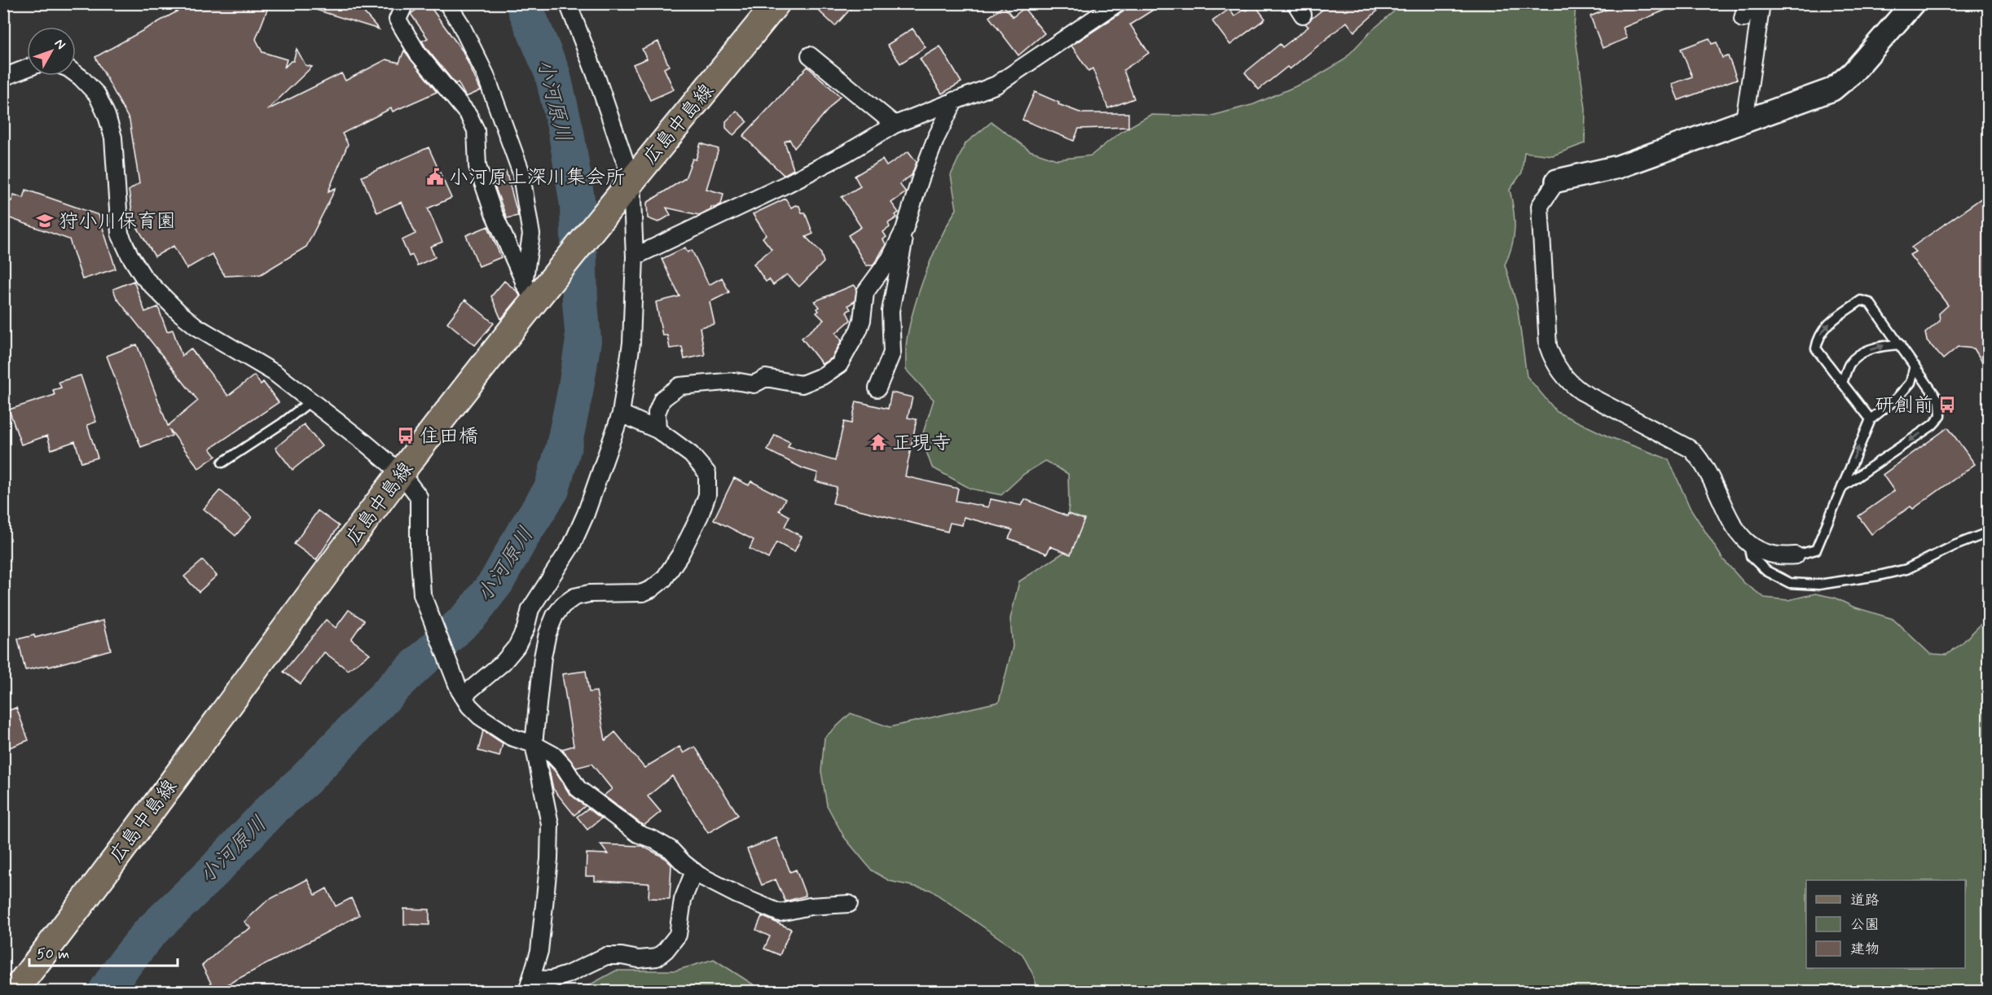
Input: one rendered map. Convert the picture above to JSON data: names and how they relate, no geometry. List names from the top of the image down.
{
  "streets": {
    "main road": ["広島中島線"]
  },
  "water": ["小河原川"],
  "places": {
    "public building": ["小河原上深川集会所"],
    "school or university": ["狩小川保育園"],
    "bus stop": ["研創前", "住田橋"],
    "temple": ["正現寺"]
  },
  "legend": ["道路", "公園", "建物"],
  "scale_bar": "50 m",
  "north": "top right"
}
